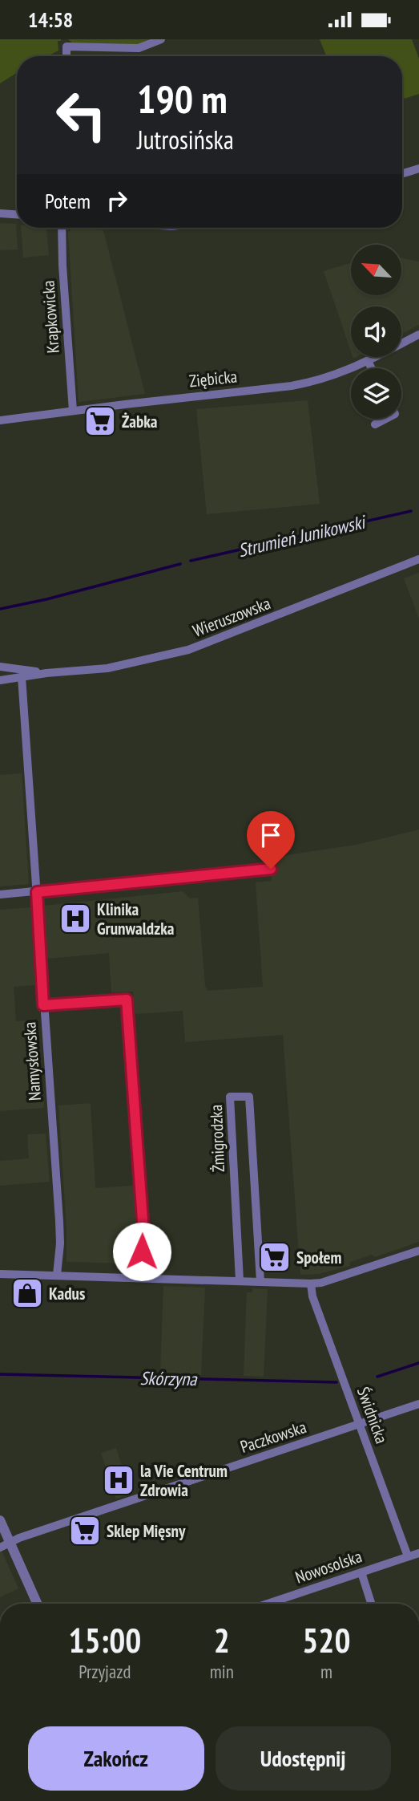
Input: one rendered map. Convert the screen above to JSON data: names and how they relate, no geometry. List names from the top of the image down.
{
  "streets": {
    "street": [
      "Krapkowicka",
      "Ziębicka",
      "Wieruszowska",
      "Namysłowska",
      "Żmigrodzka",
      "Świdnicka",
      "Paczkowska",
      "Nowosolska"
    ]
  },
  "crossings": [
    ["Krapkowicka", "Ziębicka"],
    ["Wieruszowska", "Namysłowska"],
    ["Świdnicka", "Paczkowska"],
    ["Świdnicka", "Nowosolska"]
  ],
  "water": ["Strumień Junikowski", "Skórzyna"],
  "places": {
    "supermarket": ["Żabka", "Społem", "Sklep Mięsny"],
    "hospital": ["Klinika Grunwaldzka", "la Vie Centrum Zdrowia"],
    "shop": ["Kadus"]
  },
  "north": "top left",
  "page": {
    "status": "14:58",
    "turn": ["190 m", "Jutrosińska"],
    "then": "Potem",
    "eta": [
      "15:00",
      "Przyjazd",
      "2",
      "min",
      "520",
      "m"
    ],
    "buttons": ["Zakończ", "Udostępnij"]
  }
}
